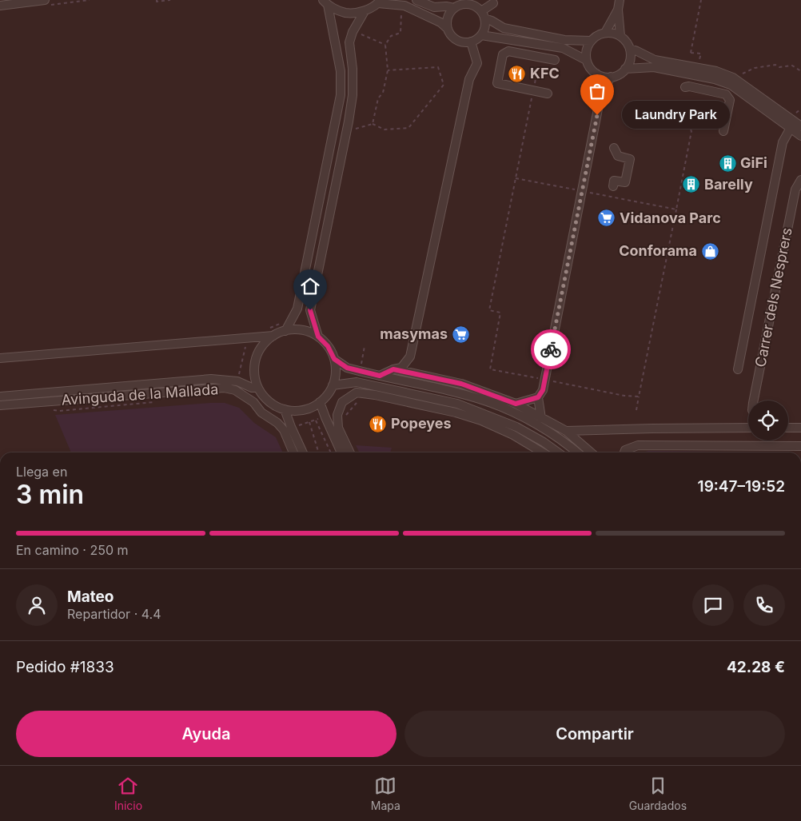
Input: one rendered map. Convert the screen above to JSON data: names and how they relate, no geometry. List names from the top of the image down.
{
  "streets": {
    "street": ["Carrer dels Nesprers", "Avinguda de la Mallada"]
  },
  "places": {
    "restaurant": ["KFC", "Popeyes"],
    "other": ["Laundry Park"],
    "building": ["GiFi", "Barelly"],
    "supermarket": ["Vidanova Parc", "masymas"],
    "shop": ["Conforama"]
  },
  "page": {
    "bubble": "Laundry Park",
    "heading": ["3 min", "Llega en", "19:47–19:52"],
    "panel": [
      "Mateo",
      "Repartidor · 4.4",
      "Pedido #1833",
      "42.28 €"
    ],
    "bar": "En camino · 250 m",
    "buttons": ["Ayuda", "Compartir"],
    "tabs": ["Inicio", "Mapa", "Guardados"]
  }
}
